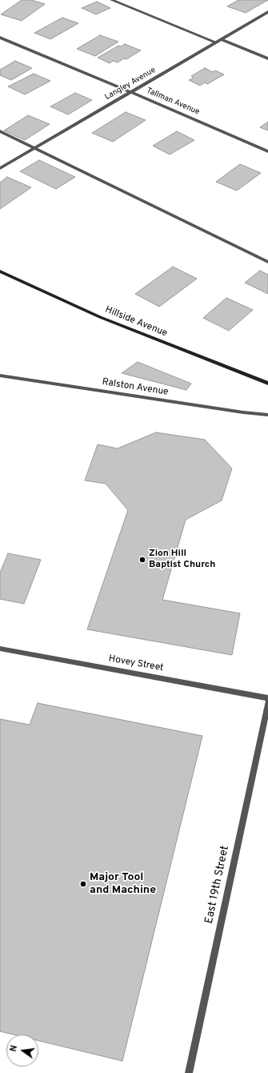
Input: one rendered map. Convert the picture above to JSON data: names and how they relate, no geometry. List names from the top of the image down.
{
  "streets": {
    "street": [
      "Langley Avenue",
      "Tallman Avenue",
      "Hillside Avenue",
      "Ralston Avenue",
      "Hovey Street",
      "East 19th Street"
    ]
  },
  "crossings": [
    ["Langley Avenue", "Tallman Avenue"]
  ],
  "places": ["Zion Hill Baptist Church", "Major Tool and Machine"],
  "north": "left"
}
